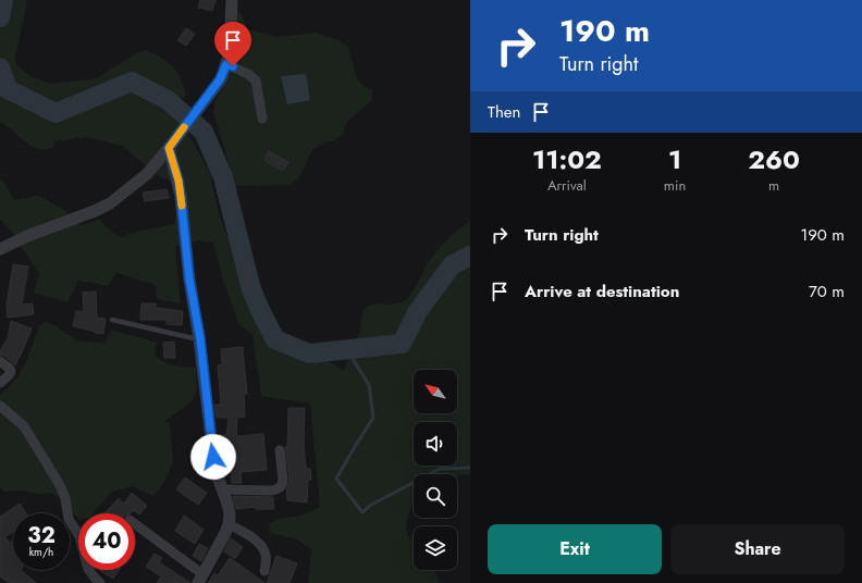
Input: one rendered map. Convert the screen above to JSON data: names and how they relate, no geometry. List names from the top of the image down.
{
  "north": "top left",
  "page": {
    "turn": ["190 m", "Turn right"],
    "then": "Then",
    "eta": [
      "11:02",
      "Arrival",
      "1",
      "min",
      "260",
      "m"
    ],
    "list": [
      {
        "name": "Turn right",
        "value": "190 m"
      },
      {
        "name": "Arrive at destination",
        "value": "70 m"
      }
    ],
    "speed": "32 km/h",
    "limit": "40",
    "buttons": ["Exit", "Share"]
  }
}
